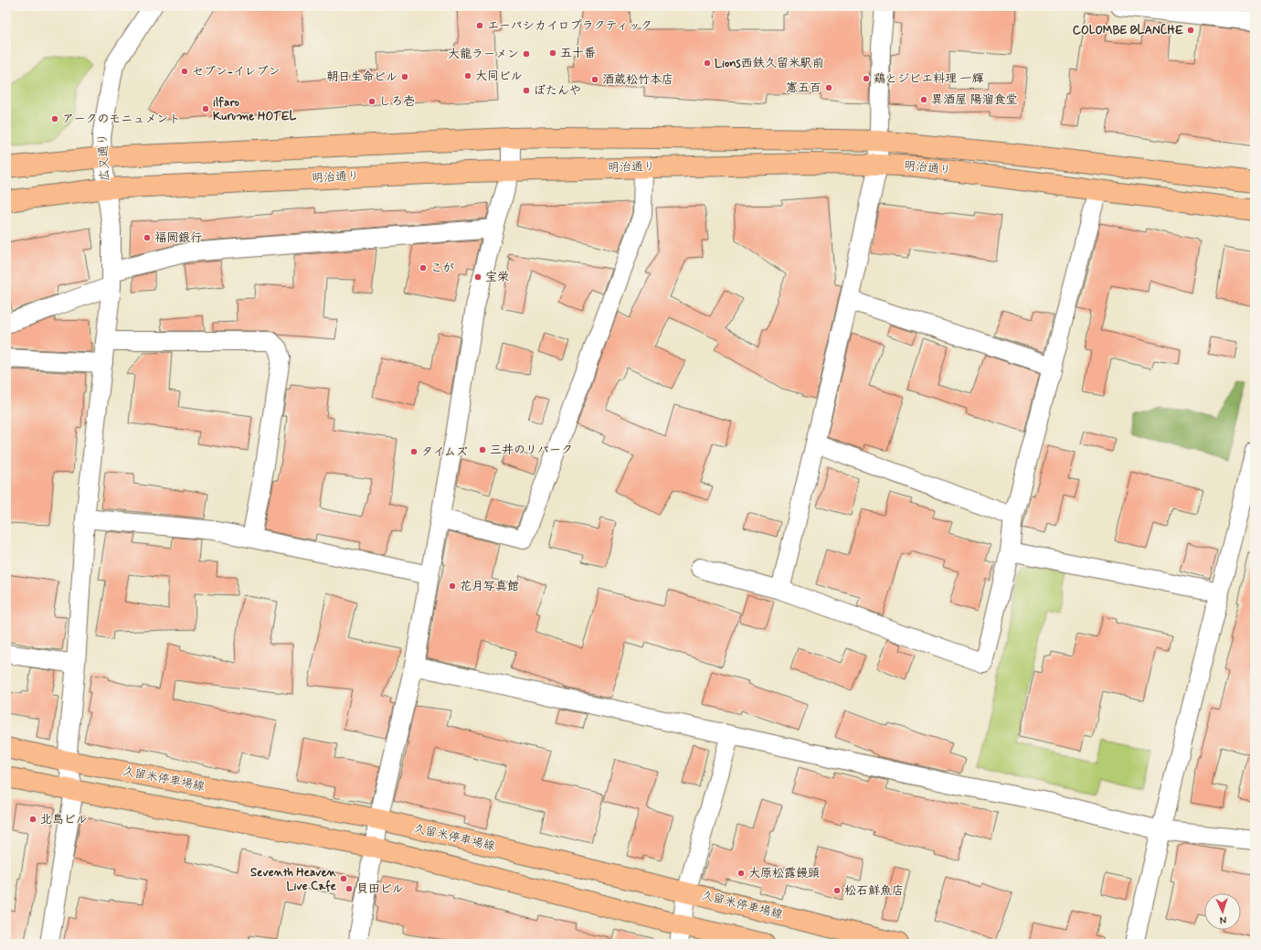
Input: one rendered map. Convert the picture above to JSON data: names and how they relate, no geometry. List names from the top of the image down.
{
  "streets": {
    "main road": ["明治通り", "久留米停車場線"],
    "street": ["広又通り"]
  },
  "crossings": [
    ["広又通り", "明治通り"],
    ["広又通り", "久留米停車場線"]
  ],
  "places": [
    "エーパシカイロプラクティック",
    "COLOMBE BLANCHE",
    "五十番",
    "大龍ラーメン",
    "Lions西鉄久留米駅前",
    "セブン-イレブン",
    "大同ビル",
    "朝日生命ビル",
    "鶏とジビエ料理 一輝",
    "酒蔵松竹本店",
    "憲五百",
    "ぼたんや",
    "異酒屋 陽溜食堂",
    "しろ壱",
    "ilfaro Kurume HOTEL",
    "アークのモニュメント",
    "福岡銀行",
    "こが",
    "宝栄",
    "三井のリパーク",
    "タイムズ",
    "花月写真館",
    "北島ビル",
    "大原松露饅頭",
    "Seventh Heaven Live Cafe",
    "貝田ビル",
    "松石鮮魚店"
  ],
  "north": "bottom"
}
